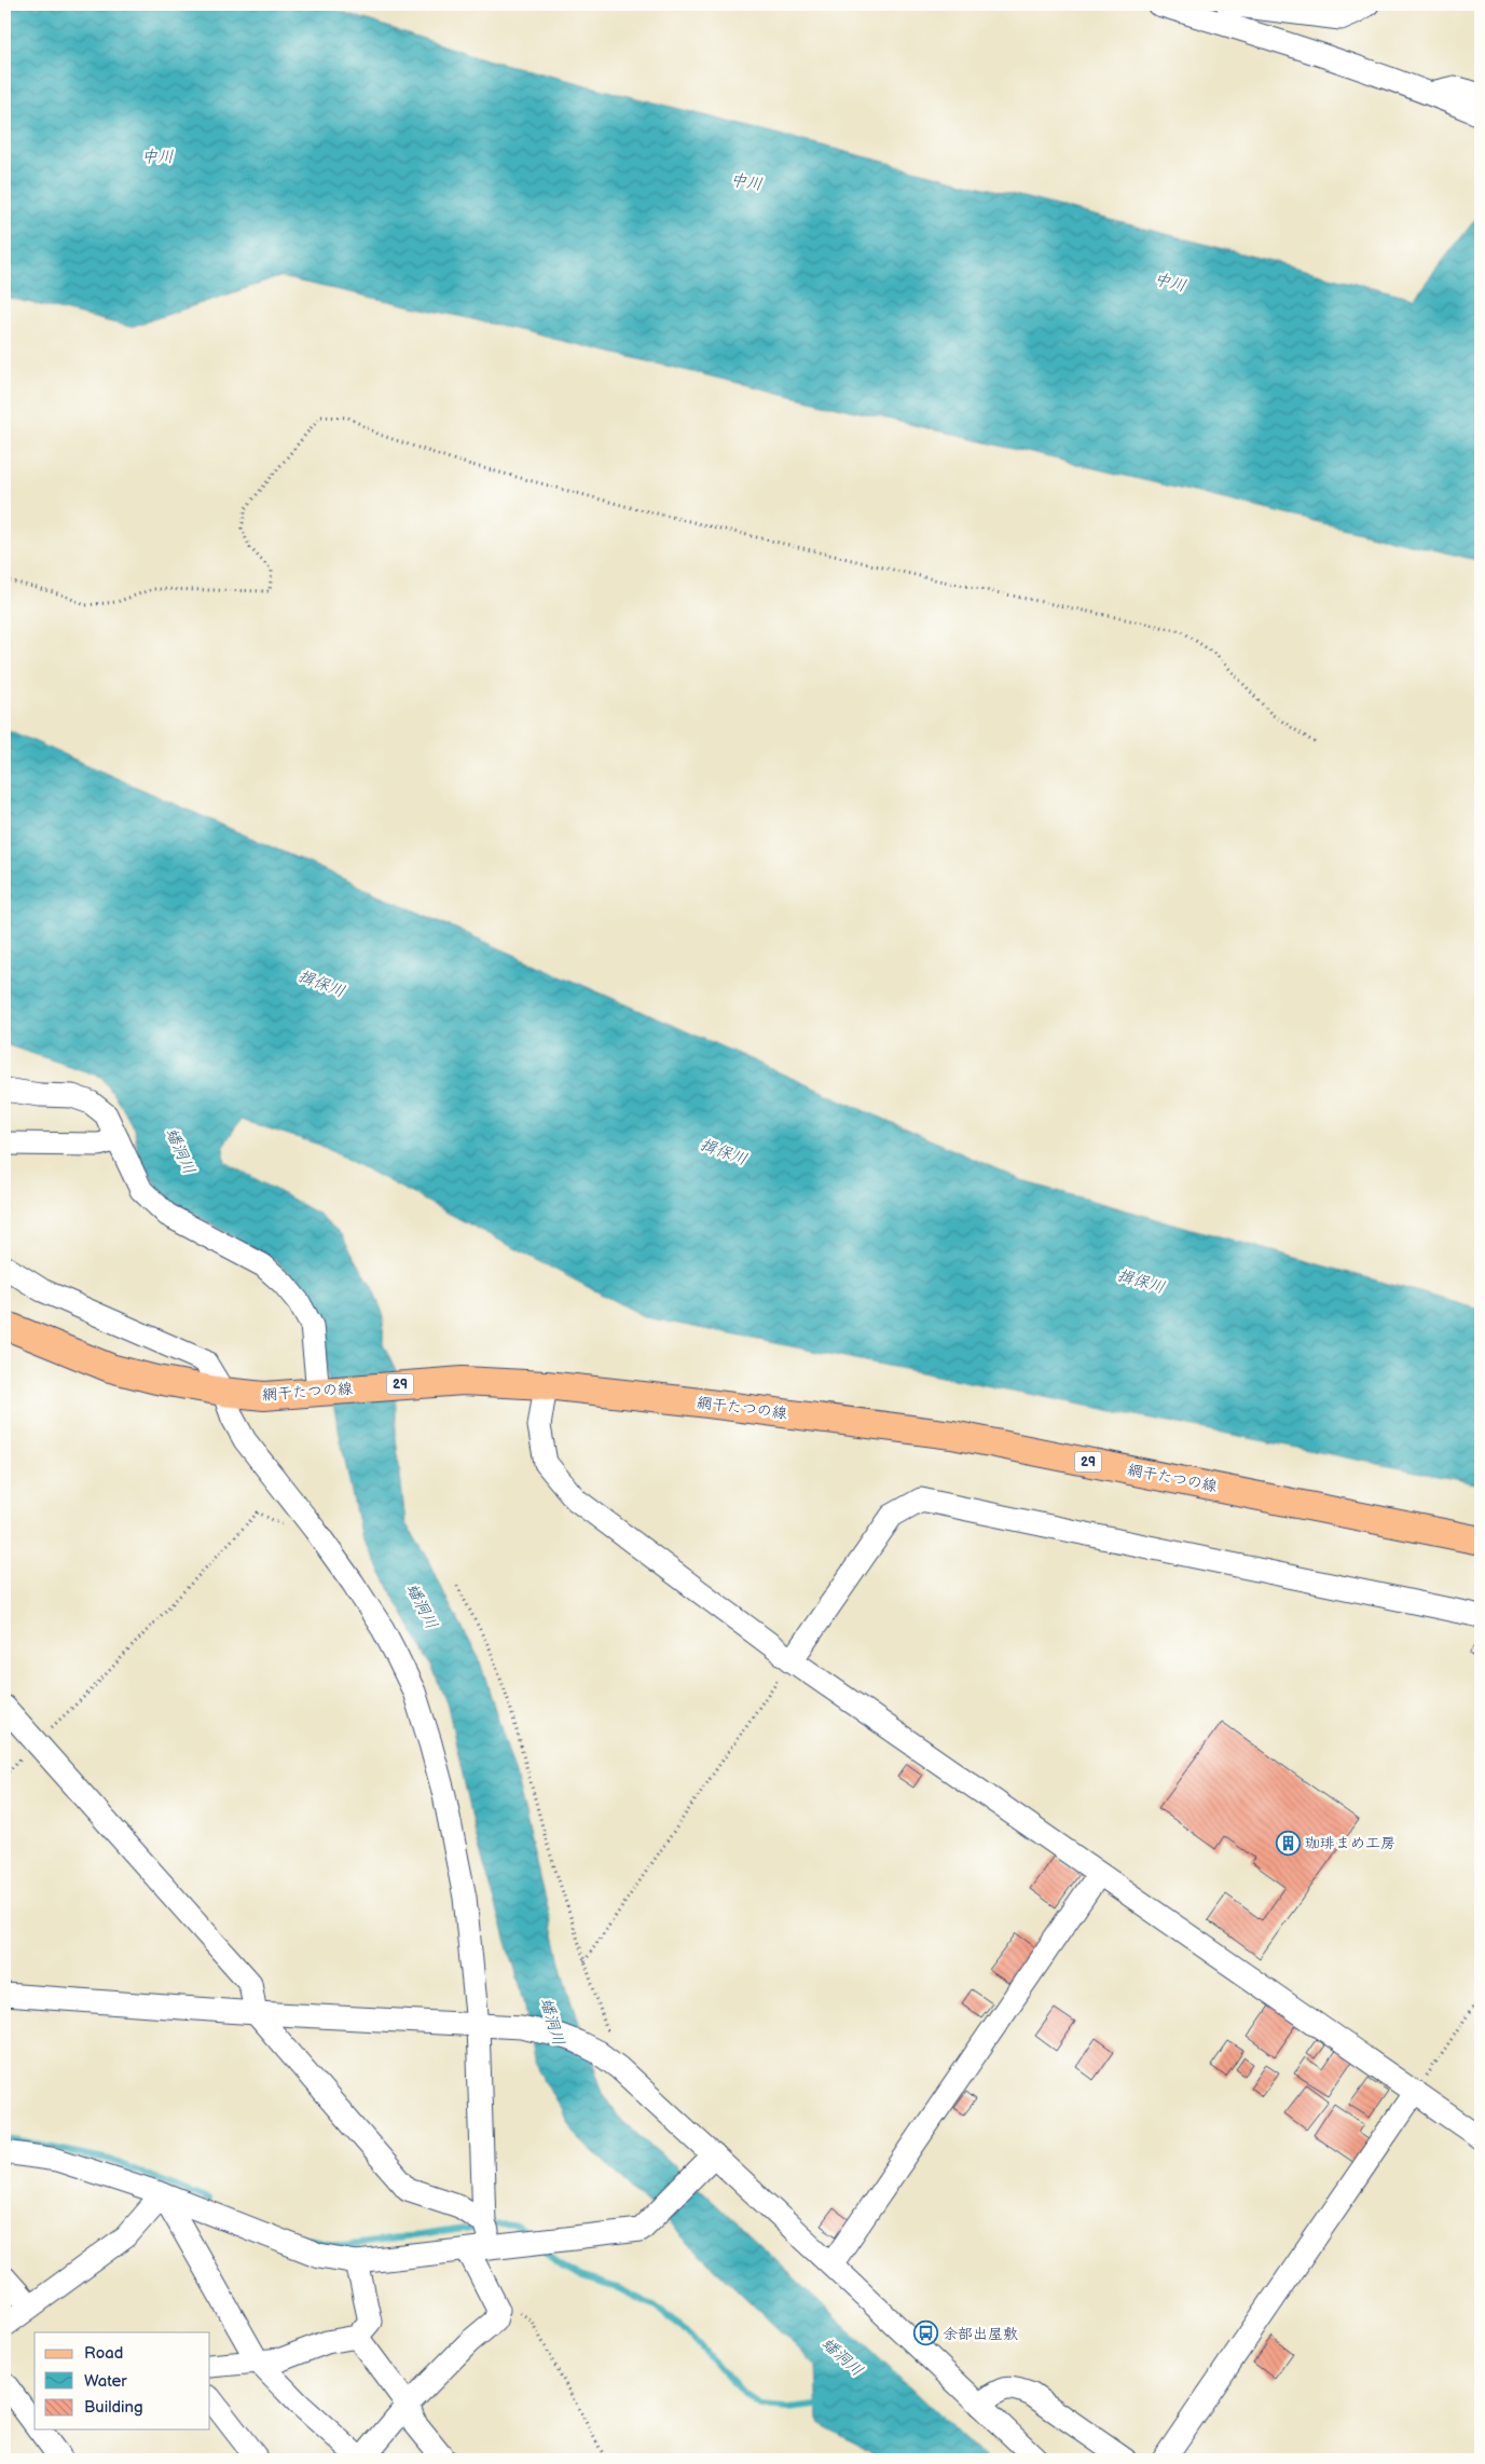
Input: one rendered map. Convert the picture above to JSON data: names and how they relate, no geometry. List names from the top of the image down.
{
  "streets": {
    "main road": ["29", "網干たつの線"]
  },
  "water": ["中川", "揖保川", "蟠洞川"],
  "places": {
    "building": ["珈琲まめ工房"],
    "bus stop": ["余部出屋敷"]
  },
  "legend": ["Road", "Water", "Building"]
}
